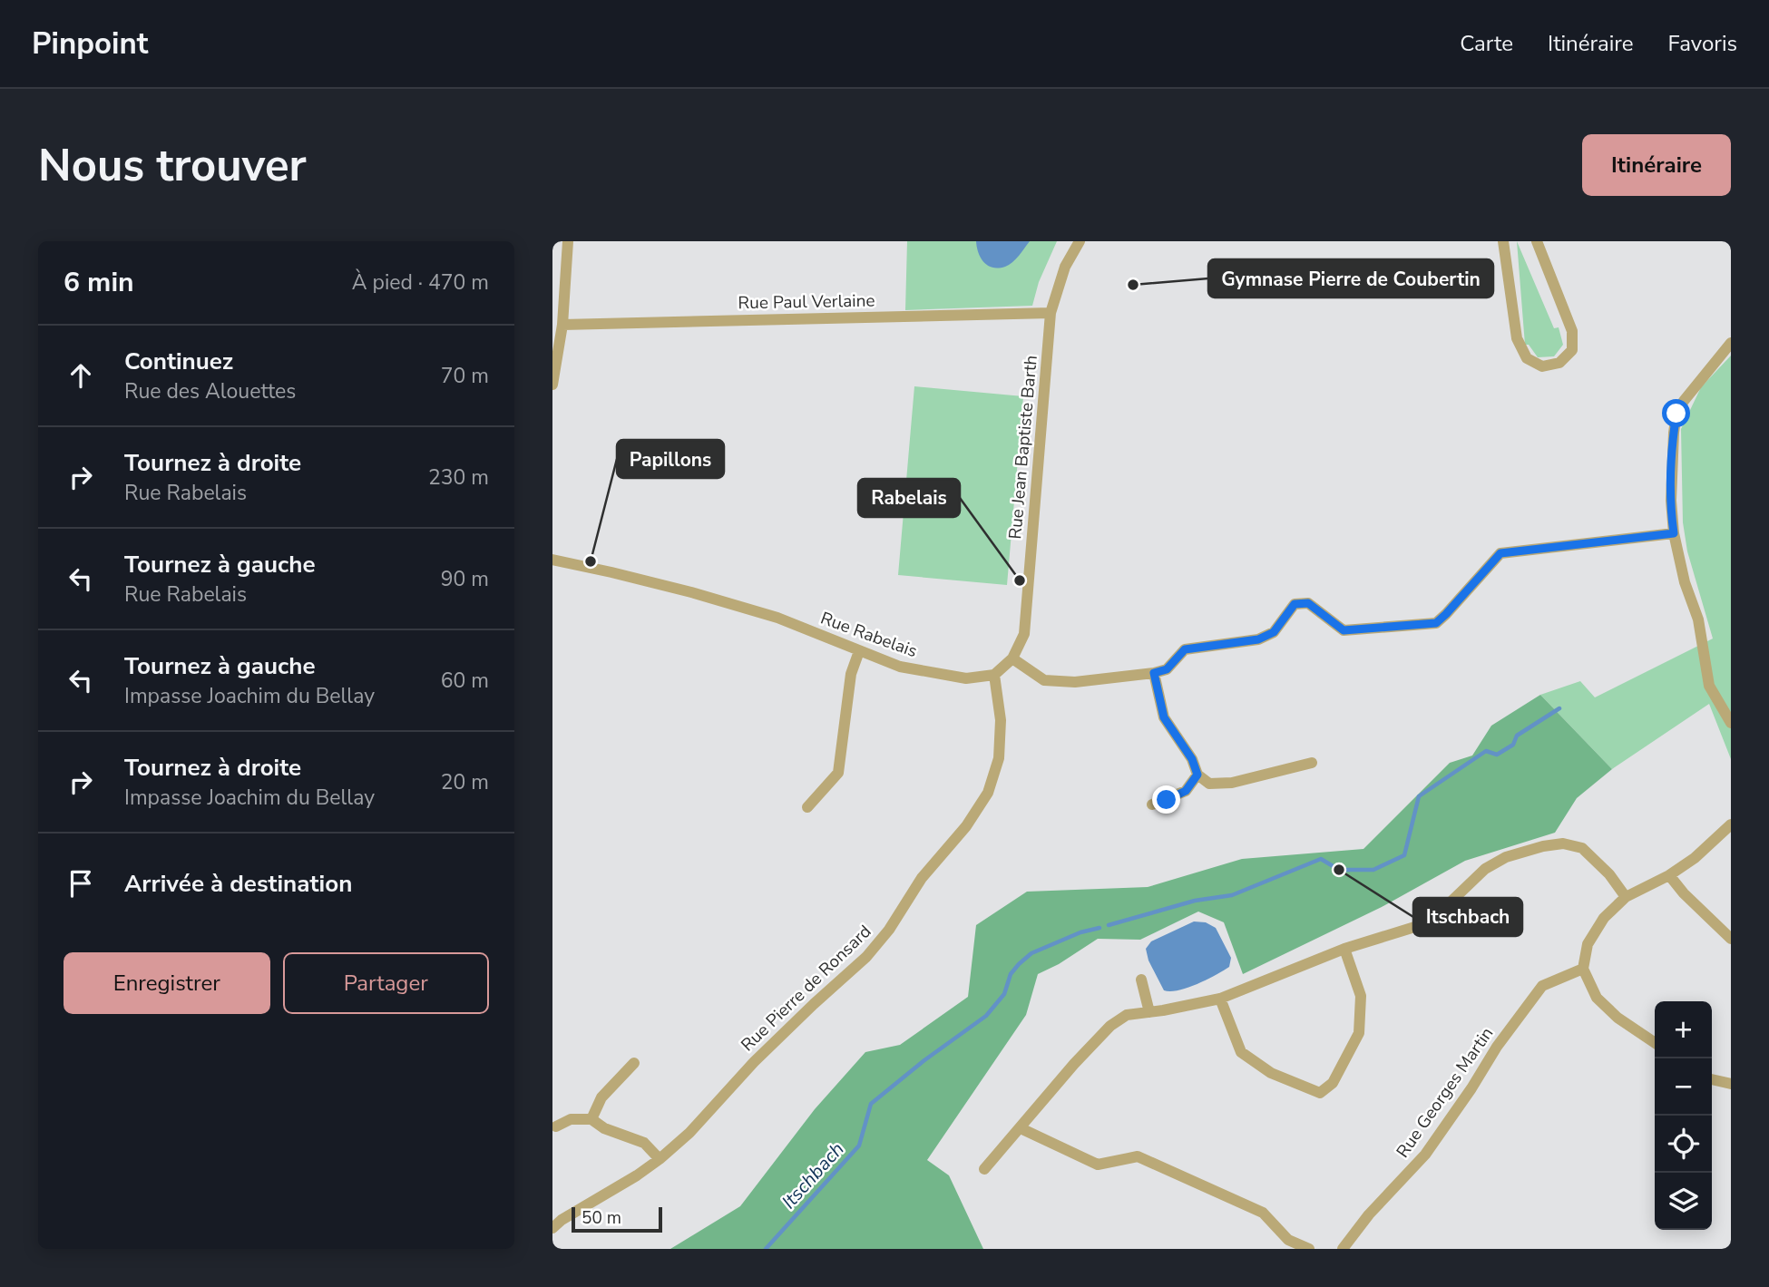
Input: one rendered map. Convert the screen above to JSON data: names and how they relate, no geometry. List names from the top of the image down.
{
  "streets": {
    "street": [
      "Rue Paul Verlaine",
      "Rue Jean Baptiste Barth",
      "Rue Rabelais",
      "Rue Pierre de Ronsard",
      "Rue Georges Martin"
    ]
  },
  "crossings": [
    ["Rue Paul Verlaine", "Rue Jean Baptiste Barth"],
    ["Rue Rabelais", "Rue Pierre de Ronsard"]
  ],
  "water": ["Itschbach"],
  "places": [
    "Gymnase Pierre de Coubertin",
    "Papillons",
    "Rabelais",
    "Itschbach"
  ],
  "scale_bar": "50 m",
  "page": {
    "header": "Pinpoint",
    "nav": ["Carte", "Itinéraire", "Favoris"],
    "buttons": [
      "Itinéraire",
      ["Enregistrer", "Partager"]
    ],
    "title": "Nous trouver",
    "heading": ["6 min", "À pied · 470 m"],
    "list": [
      ["Continuez", "Rue des Alouettes", "70 m"],
      ["Tournez à droite", "Rue Rabelais", "230 m"],
      ["Tournez à gauche", "Rue Rabelais", "90 m"],
      ["Tournez à gauche", "Impasse Joachim du Bellay", "60 m"],
      ["Tournez à droite", "Impasse Joachim du Bellay", "20 m"],
      "Arrivée à destination"
    ],
    "map_buttons": ["+", "−"],
    "scale": "50 m"
  }
}
